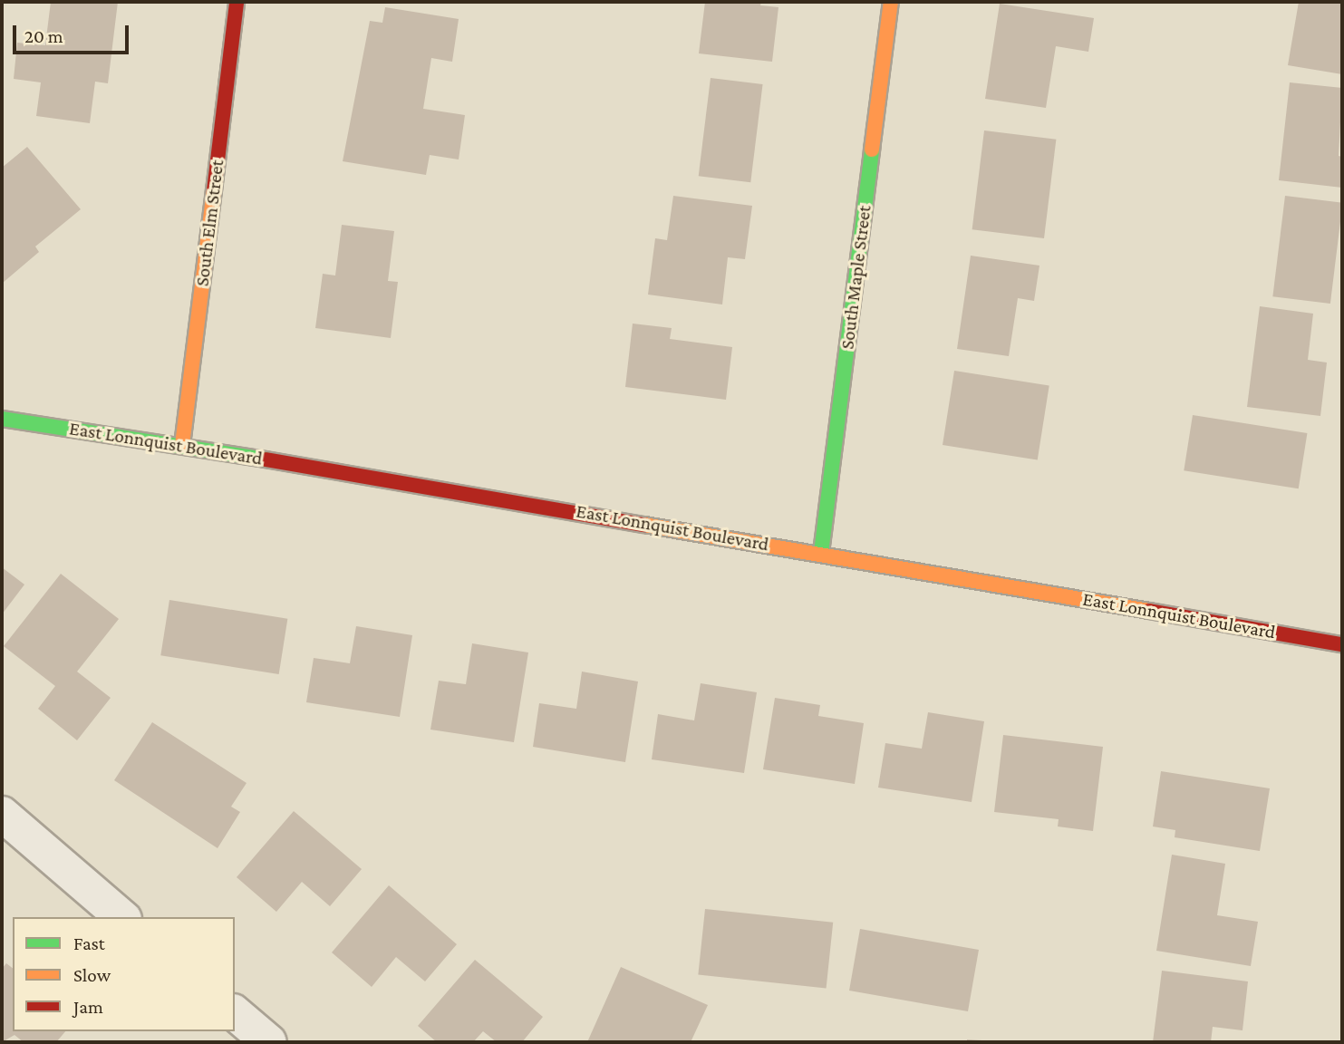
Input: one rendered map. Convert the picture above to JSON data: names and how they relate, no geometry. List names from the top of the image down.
{
  "streets": {
    "street": ["South Elm Street", "South Maple Street", "East Lonnquist Boulevard"]
  },
  "crossings": [
    ["South Elm Street", "East Lonnquist Boulevard"],
    ["South Maple Street", "East Lonnquist Boulevard"]
  ],
  "legend": ["Fast", "Slow", "Jam"],
  "scale_bar": "20 m"
}
